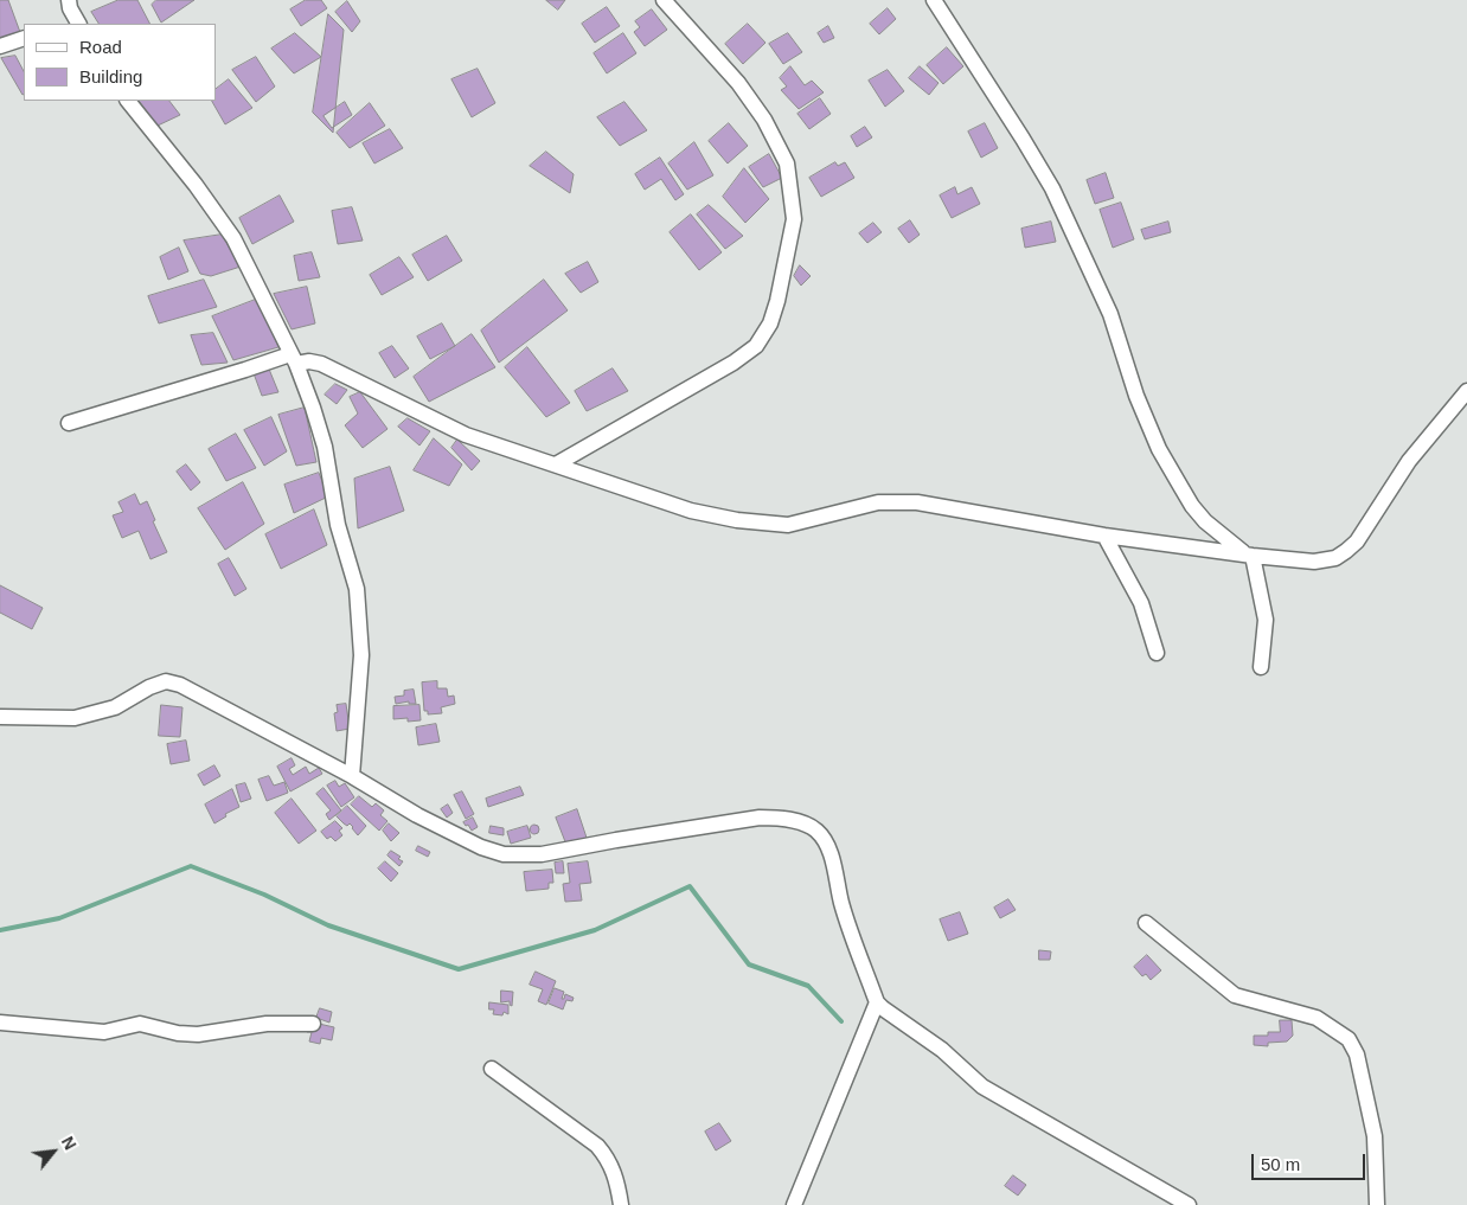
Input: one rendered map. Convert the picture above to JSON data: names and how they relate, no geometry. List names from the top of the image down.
{
  "legend": ["Road", "Building"],
  "scale_bar": "50 m",
  "north": "top right"
}
